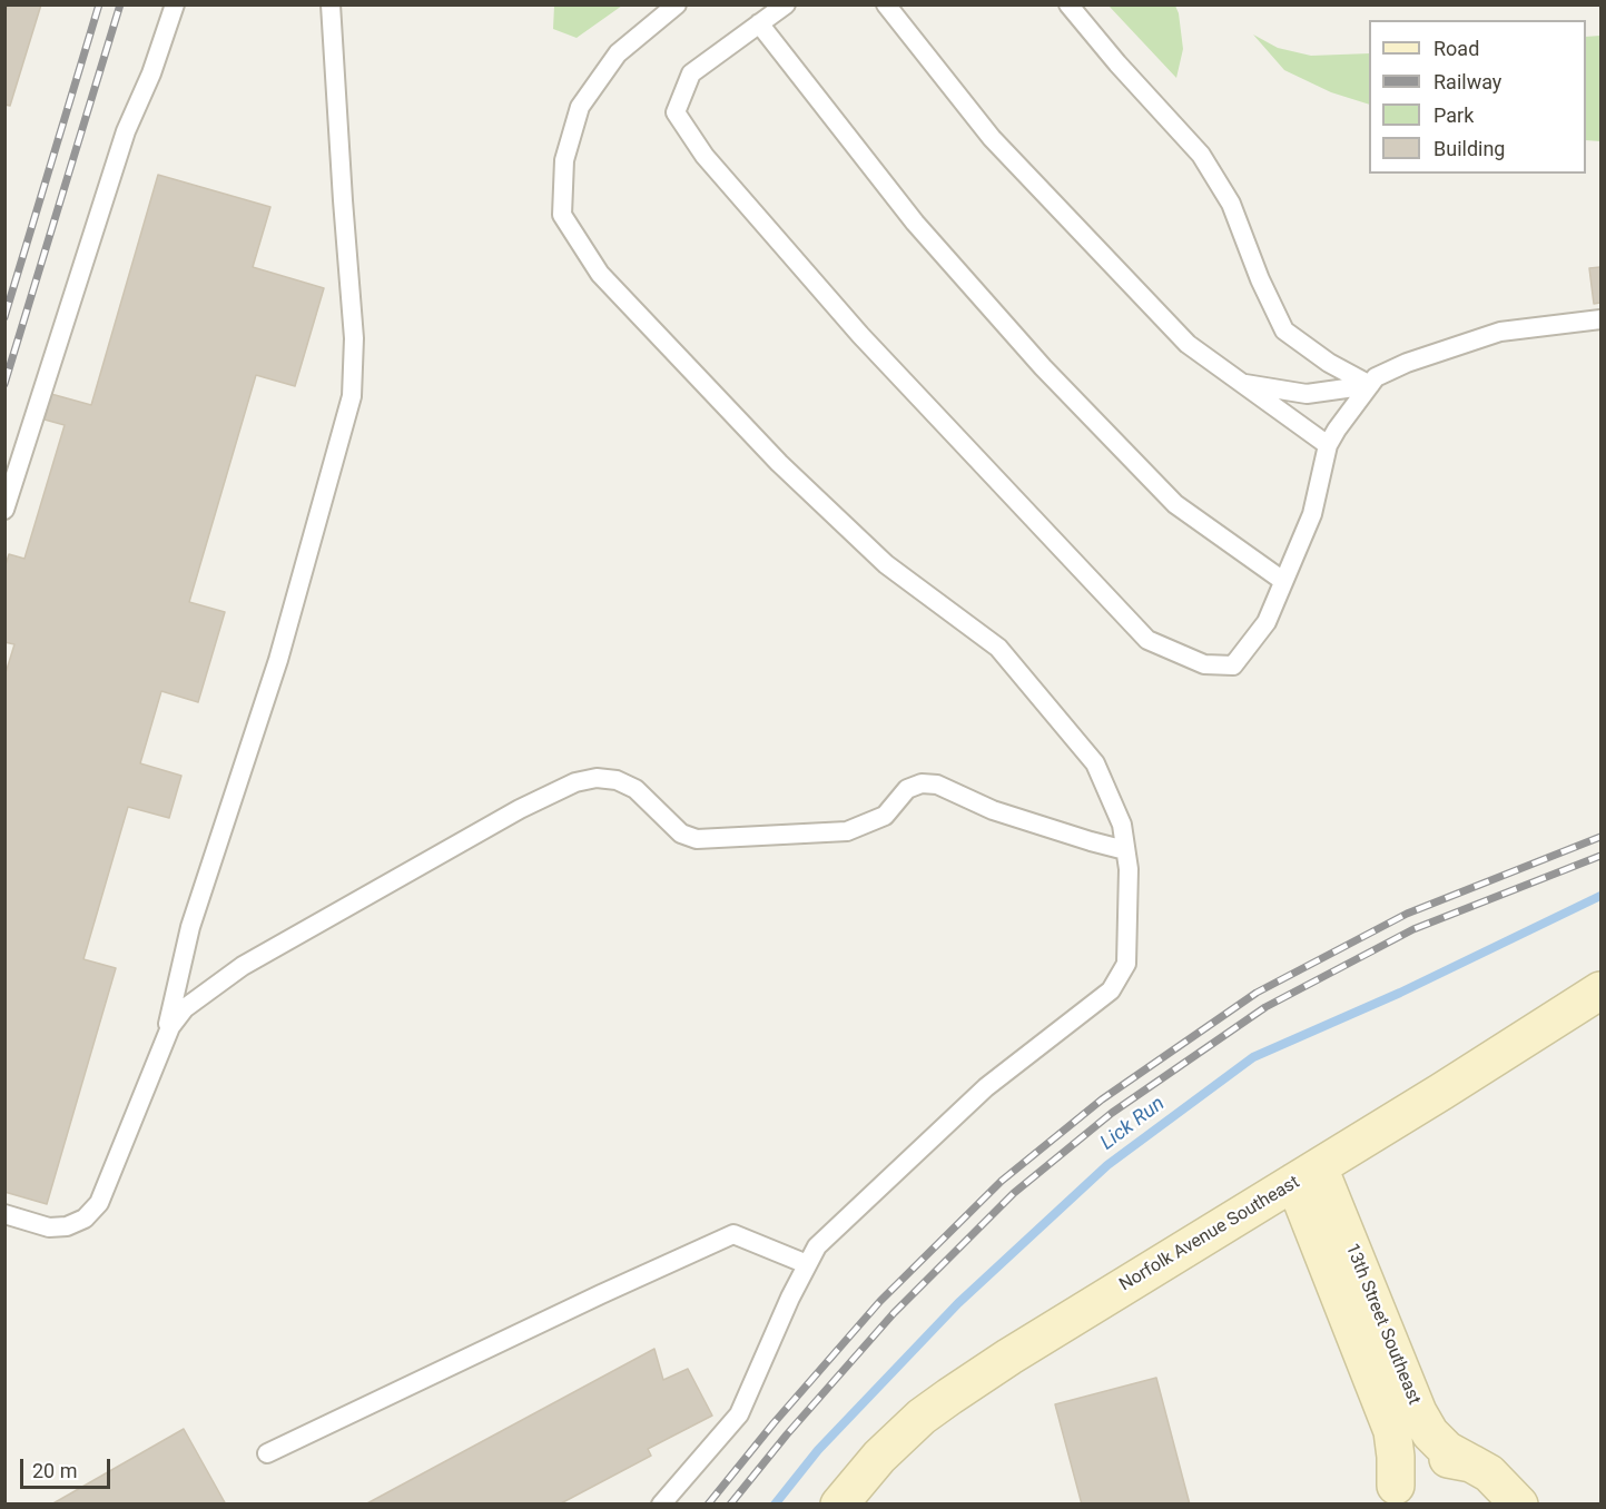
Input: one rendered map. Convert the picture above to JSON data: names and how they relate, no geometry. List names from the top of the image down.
{
  "streets": {
    "street": ["Norfolk Avenue Southeast", "13th Street Southeast"]
  },
  "crossings": [
    ["Norfolk Avenue Southeast", "13th Street Southeast"]
  ],
  "water": ["Lick Run"],
  "legend": [
    "Road",
    "Railway",
    "Park",
    "Building"
  ],
  "scale_bar": "20 m"
}
